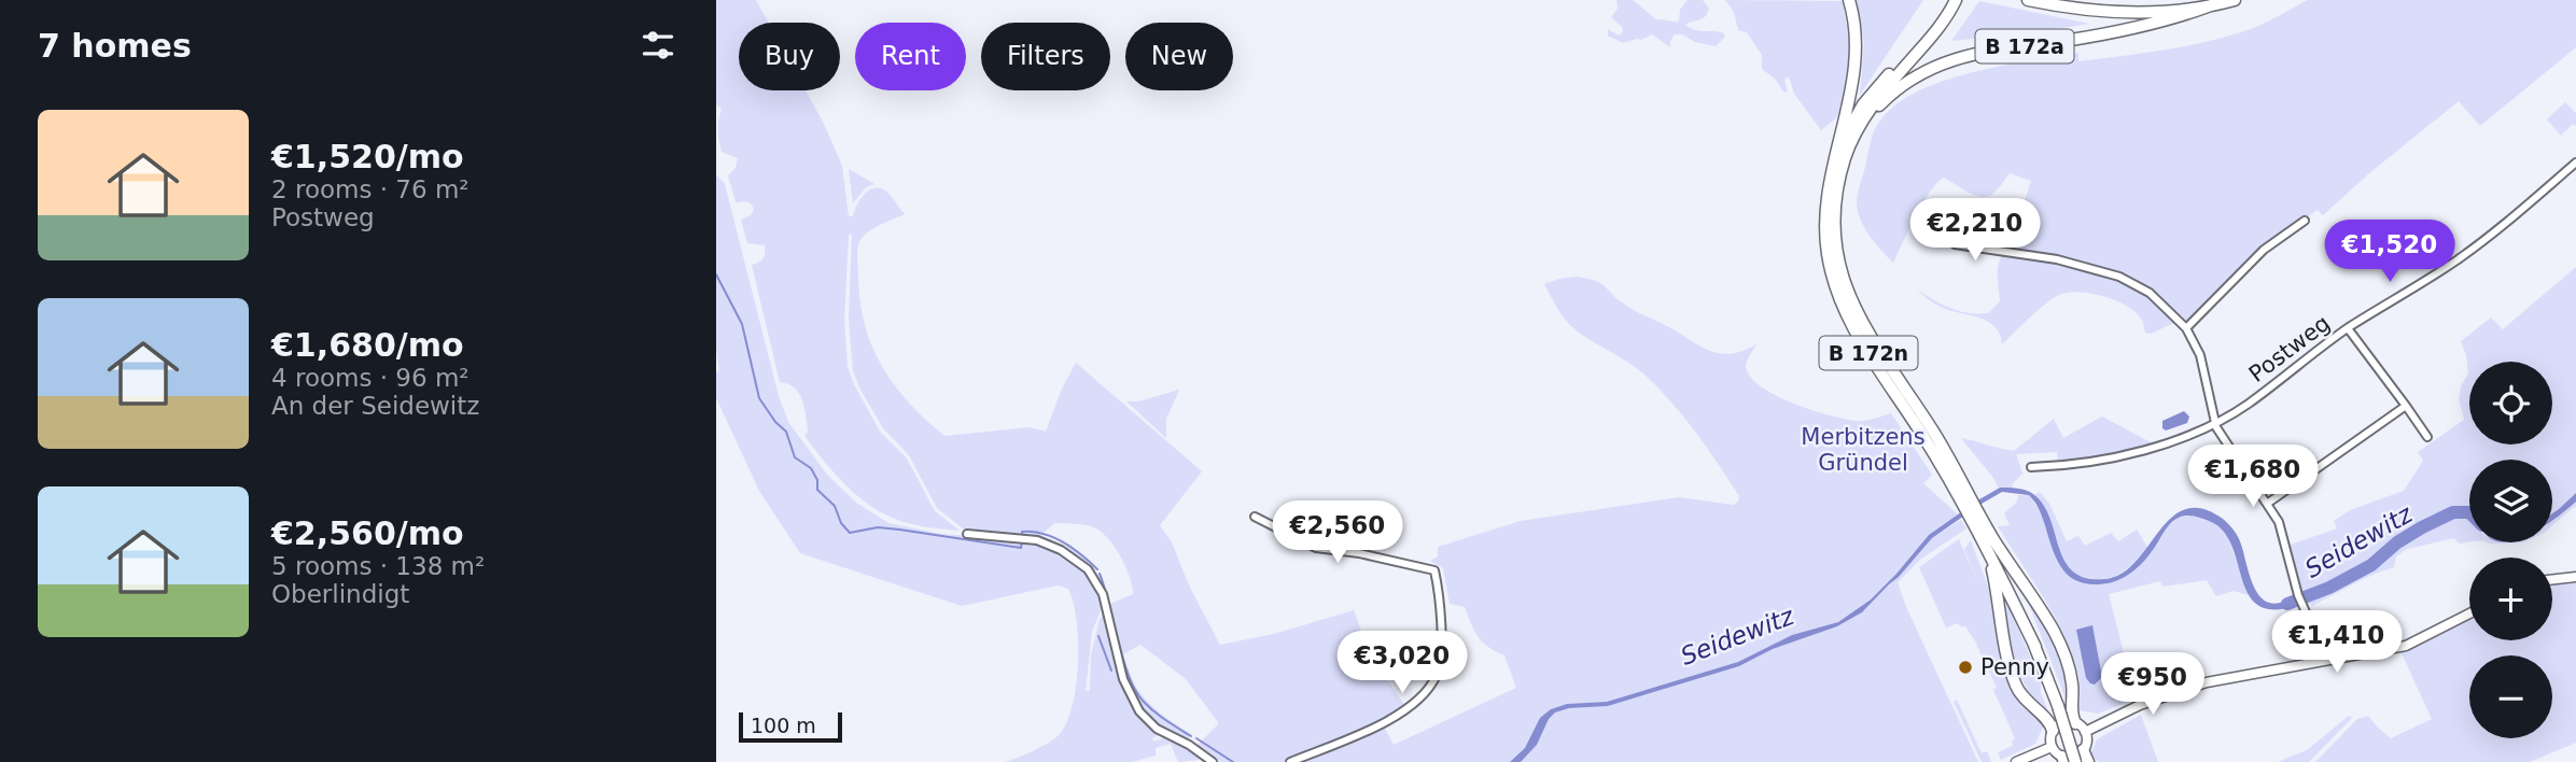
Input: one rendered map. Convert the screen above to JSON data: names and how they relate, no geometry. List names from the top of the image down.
{
  "streets": {
    "highway": ["B 172a", "B 172n"],
    "street": ["Postweg"]
  },
  "crossings": [
    ["B 172a", "B 172n"]
  ],
  "water": ["Seidewitz"],
  "parks": ["Merbitzens Gründel"],
  "places": ["Penny"],
  "scale_bar": "100 m",
  "page": {
    "heading": "7 homes",
    "chip": [
      "Buy",
      "Rent",
      "Filters",
      "New"
    ],
    "list": [
      {
        "name": "€1,520/mo",
        "note": "2 rooms · 76 m² · Postweg"
      },
      {
        "name": "€1,680/mo",
        "note": "4 rooms · 96 m² · An der Seidewitz"
      },
      {
        "name": "€2,560/mo",
        "note": "5 rooms · 138 m² · Oberlindigt"
      }
    ],
    "price": [
      "€2,210",
      "€1,520",
      "€1,680",
      "€2,560",
      "€1,410",
      "€3,020",
      "€950"
    ],
    "map_buttons": ["+", "−"],
    "scale": "100 m"
  }
}
